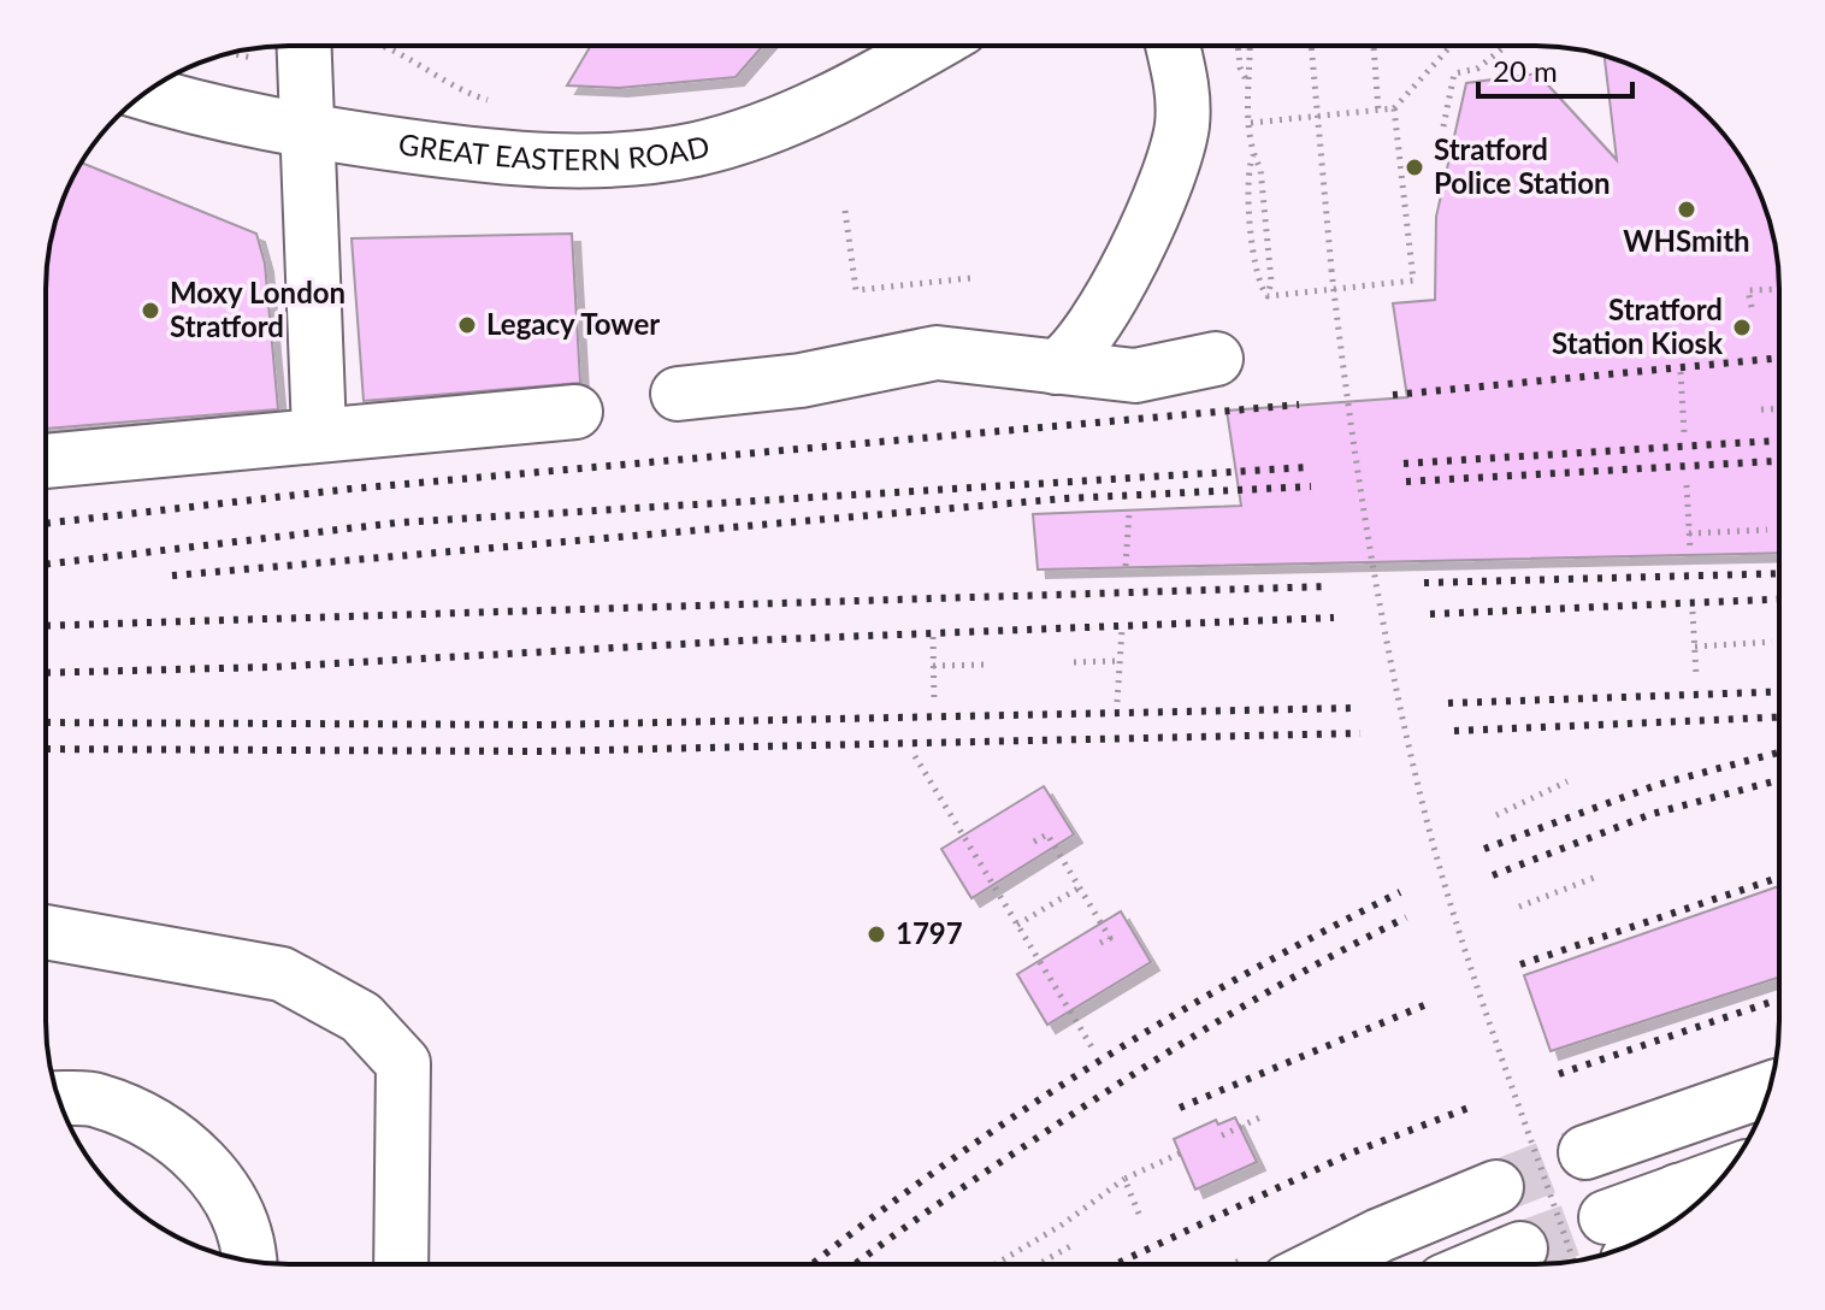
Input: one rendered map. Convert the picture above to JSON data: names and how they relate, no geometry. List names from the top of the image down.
{
  "streets": {
    "main road": ["GREAT EASTERN ROAD"]
  },
  "places": [
    "Stratford Police Station",
    "WHSmith",
    "Moxy London Stratford",
    "Legacy Tower",
    "Stratford Station Kiosk",
    "1797"
  ],
  "scale_bar": "20 m"
}
